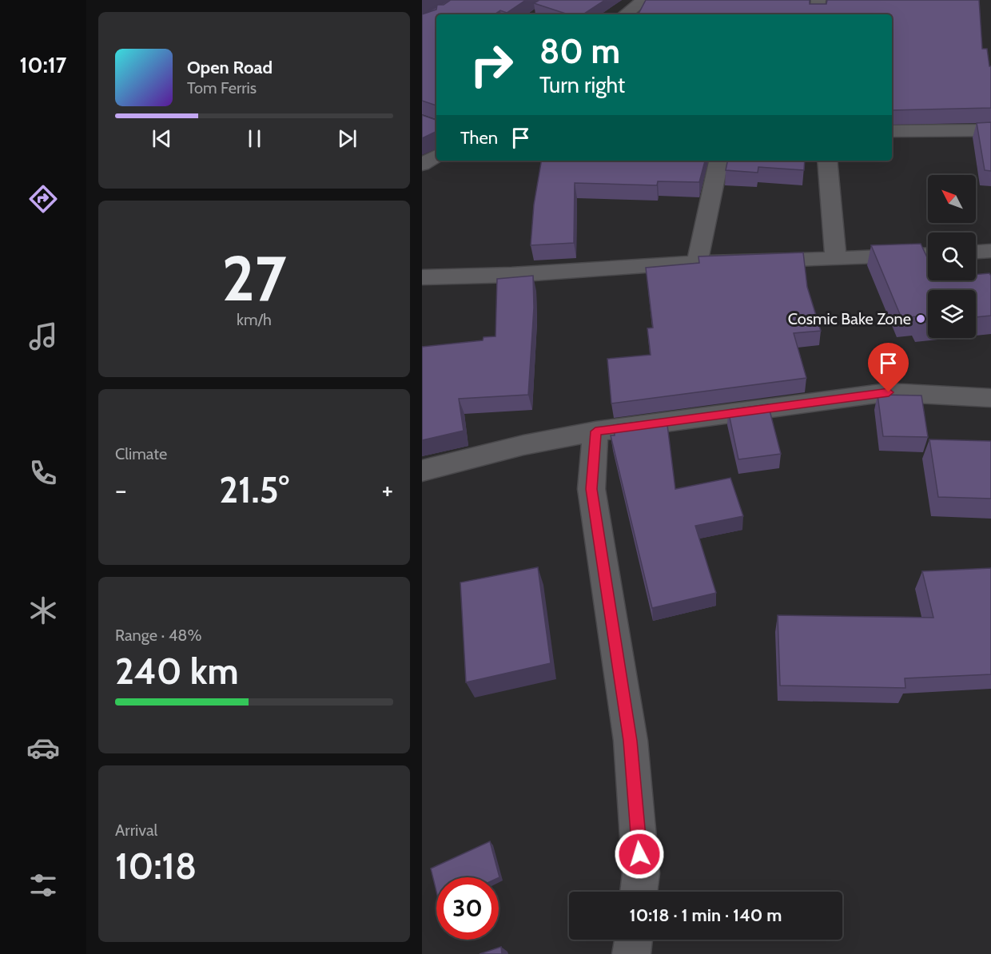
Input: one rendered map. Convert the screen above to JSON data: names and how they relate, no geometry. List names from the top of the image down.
{
  "places": ["Cosmic Bake Zone"],
  "north": "top left",
  "page": {
    "tabs": "10:17",
    "turn": ["80 m", "Turn right"],
    "song": ["Open Road", "Tom Ferris"],
    "then": "Then",
    "tile": [
      ["27", "km/h"],
      "Climate",
      ["Range · 48%", "240 km"],
      ["Arrival", "10:18"]
    ],
    "heat": ["−", "21.5°", "+"],
    "limit": "30",
    "trip": "10:18 · 1 min · 140 m"
  }
}
